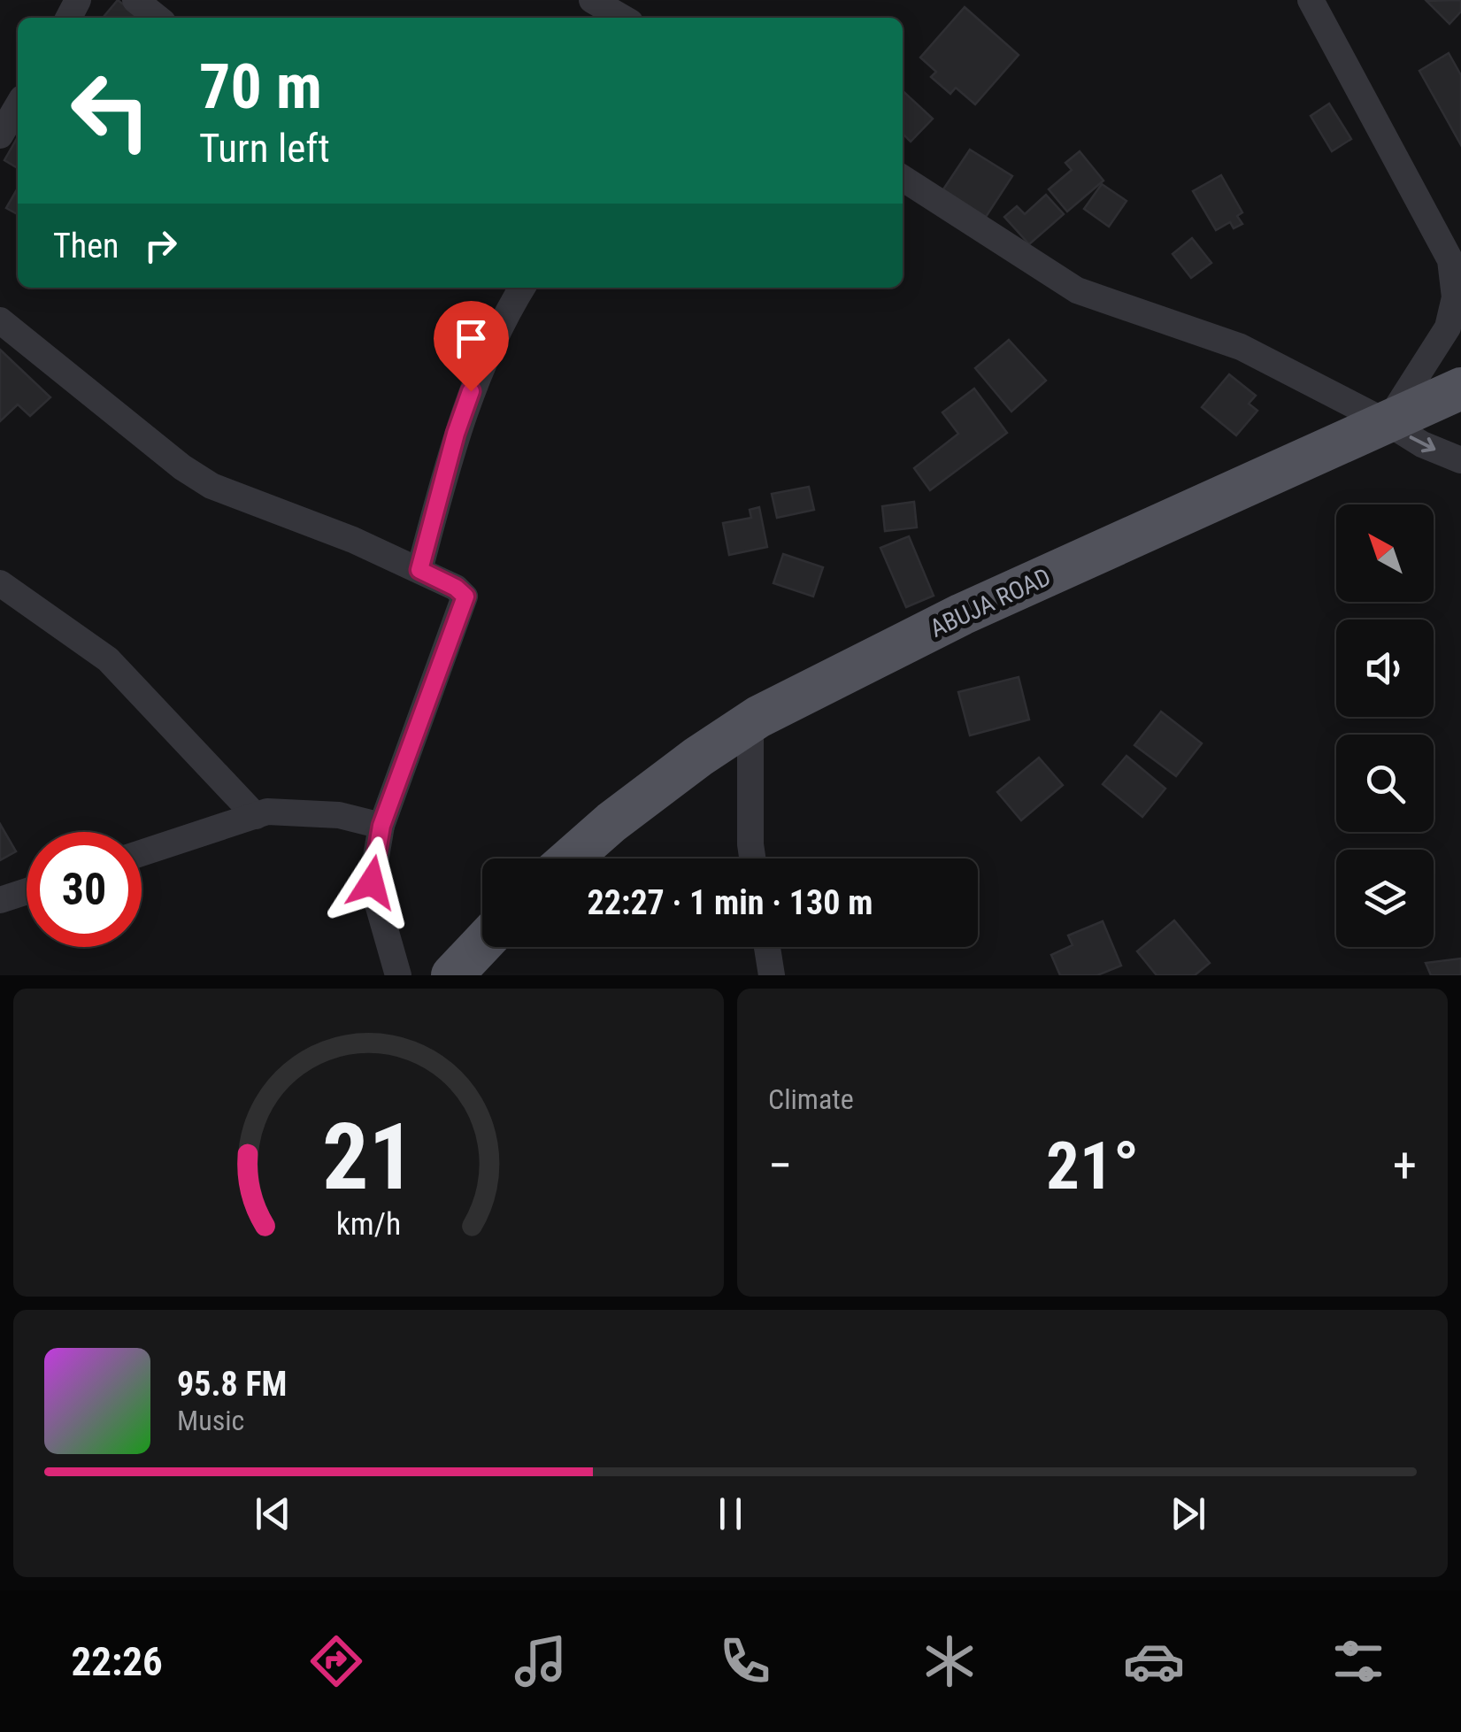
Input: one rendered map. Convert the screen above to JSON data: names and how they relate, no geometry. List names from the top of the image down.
{
  "streets": {
    "main road": ["ABUJA ROAD"]
  },
  "north": "top left",
  "page": {
    "turn": ["70 m", "Turn left"],
    "then": "Then",
    "limit": "30",
    "trip": "22:27 · 1 min · 130 m",
    "tile": "Climate",
    "heat": ["−", "21°", "+"],
    "song": ["95.8 FM", "Music"],
    "tabs": "22:26",
    "gauge": ["21", "km/h"]
  }
}
